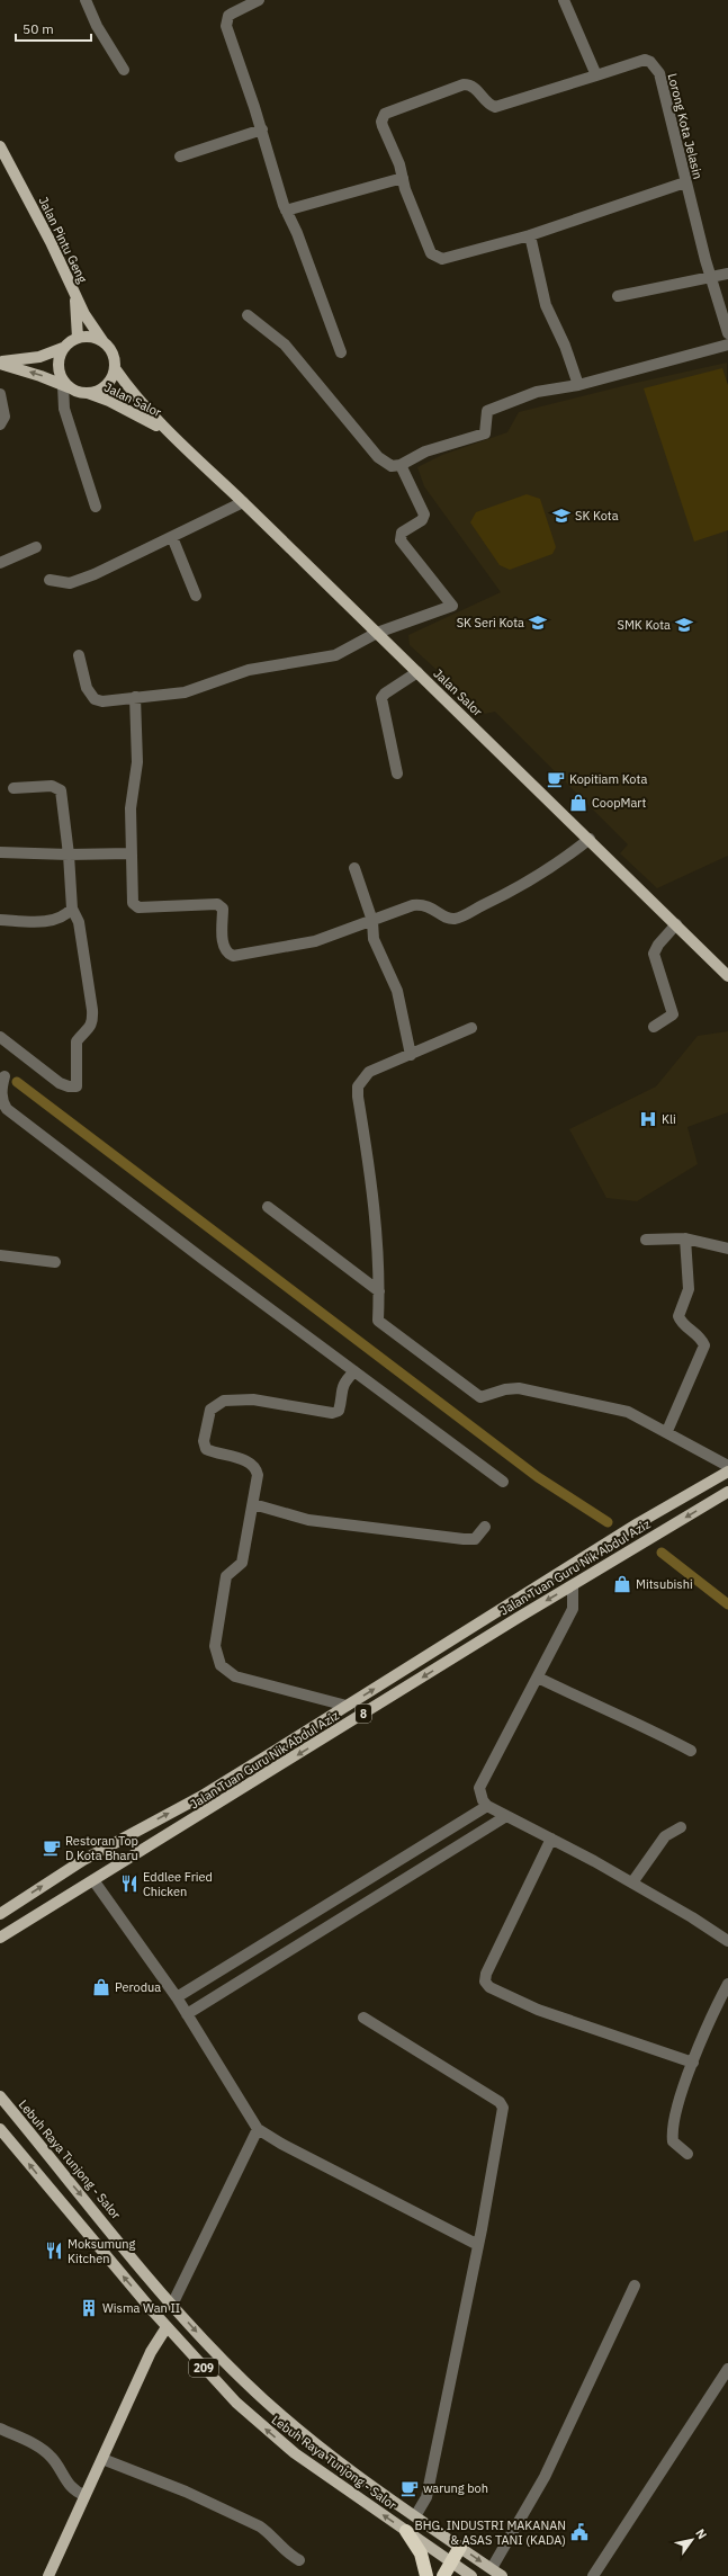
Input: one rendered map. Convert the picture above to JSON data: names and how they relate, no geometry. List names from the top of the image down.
{
  "streets": {
    "main road": [
      "Jalan Pintu Geng",
      "Jalan Salor",
      "Jalan Tuan Guru Nik Abdul Aziz",
      "8",
      "Lebuh Raya Tunjong - Salor",
      "209"
    ],
    "street": ["Lorong Kota Jelasin"]
  },
  "crossings": [
    ["Jalan Pintu Geng", "Jalan Salor"]
  ],
  "places": {
    "school or university": ["SK Kota", "SK Seri Kota", "SMK Kota"],
    "cafe": ["Kopitiam Kota", "Restoran Top D Kota Bharu", "warung boh"],
    "shop": ["CoopMart", "Mitsubishi", "Perodua"],
    "hospital": ["Kli"],
    "restaurant": ["Eddlee Fried Chicken", "Moksumung Kitchen"],
    "building": ["Wisma Wan II"],
    "public building": ["BHG. INDUSTRI MAKANAN & ASAS TANI (KADA)"]
  },
  "scale_bar": "50 m",
  "north": "top right"
}
